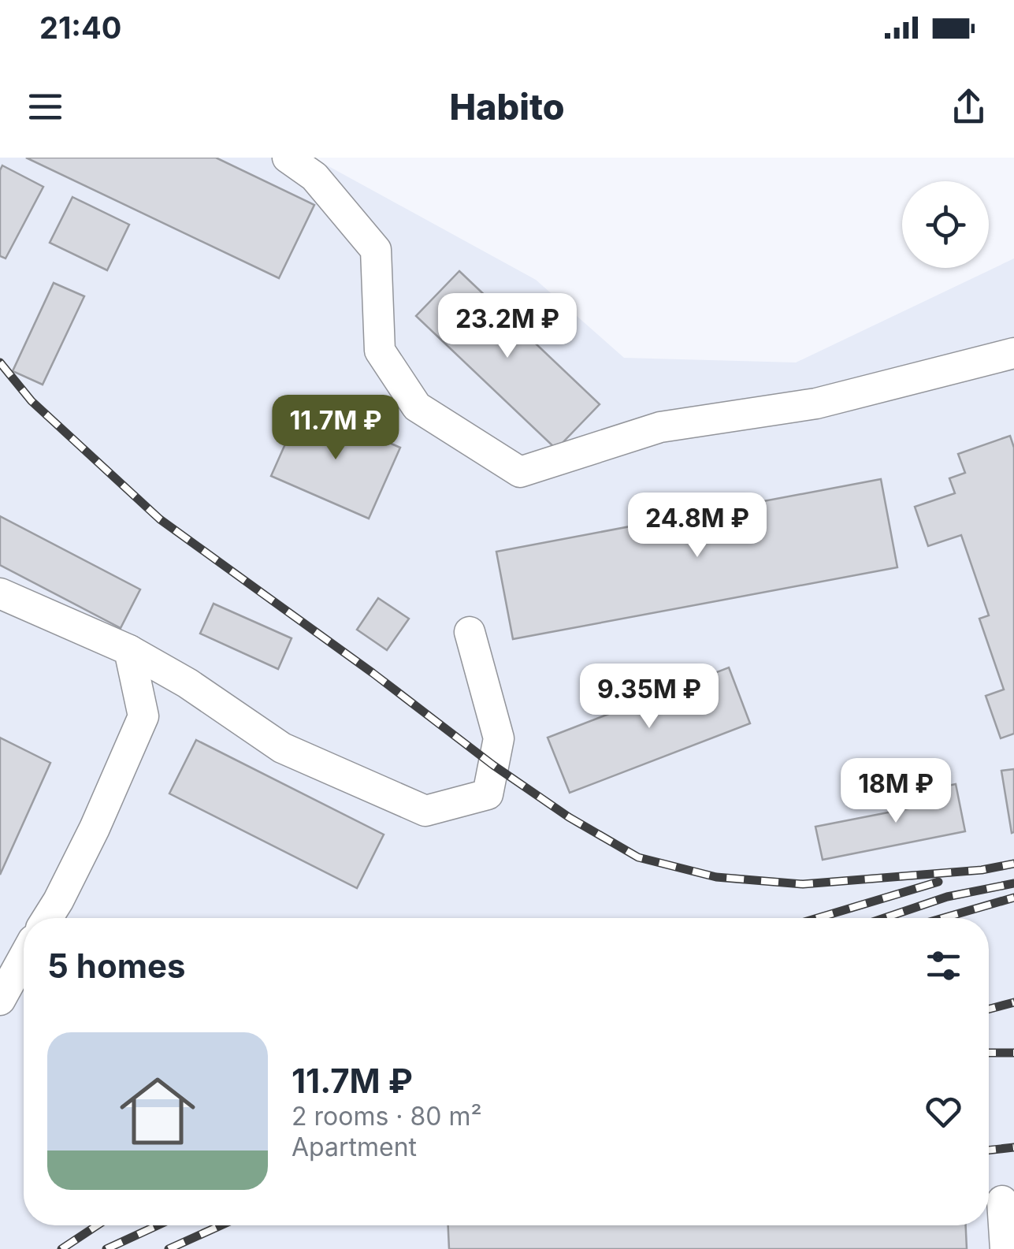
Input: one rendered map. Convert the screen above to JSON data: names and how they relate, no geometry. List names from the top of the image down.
{
  "page": {
    "status": "21:40",
    "header": "Habito",
    "price": [
      "23.2M ₽",
      "11.7M ₽",
      "24.8M ₽",
      "9.35M ₽",
      "18M ₽"
    ],
    "heading": "5 homes",
    "list": [
      {
        "name": "11.7M ₽",
        "note": "2 rooms · 80 m² · Apartment"
      }
    ]
  }
}
